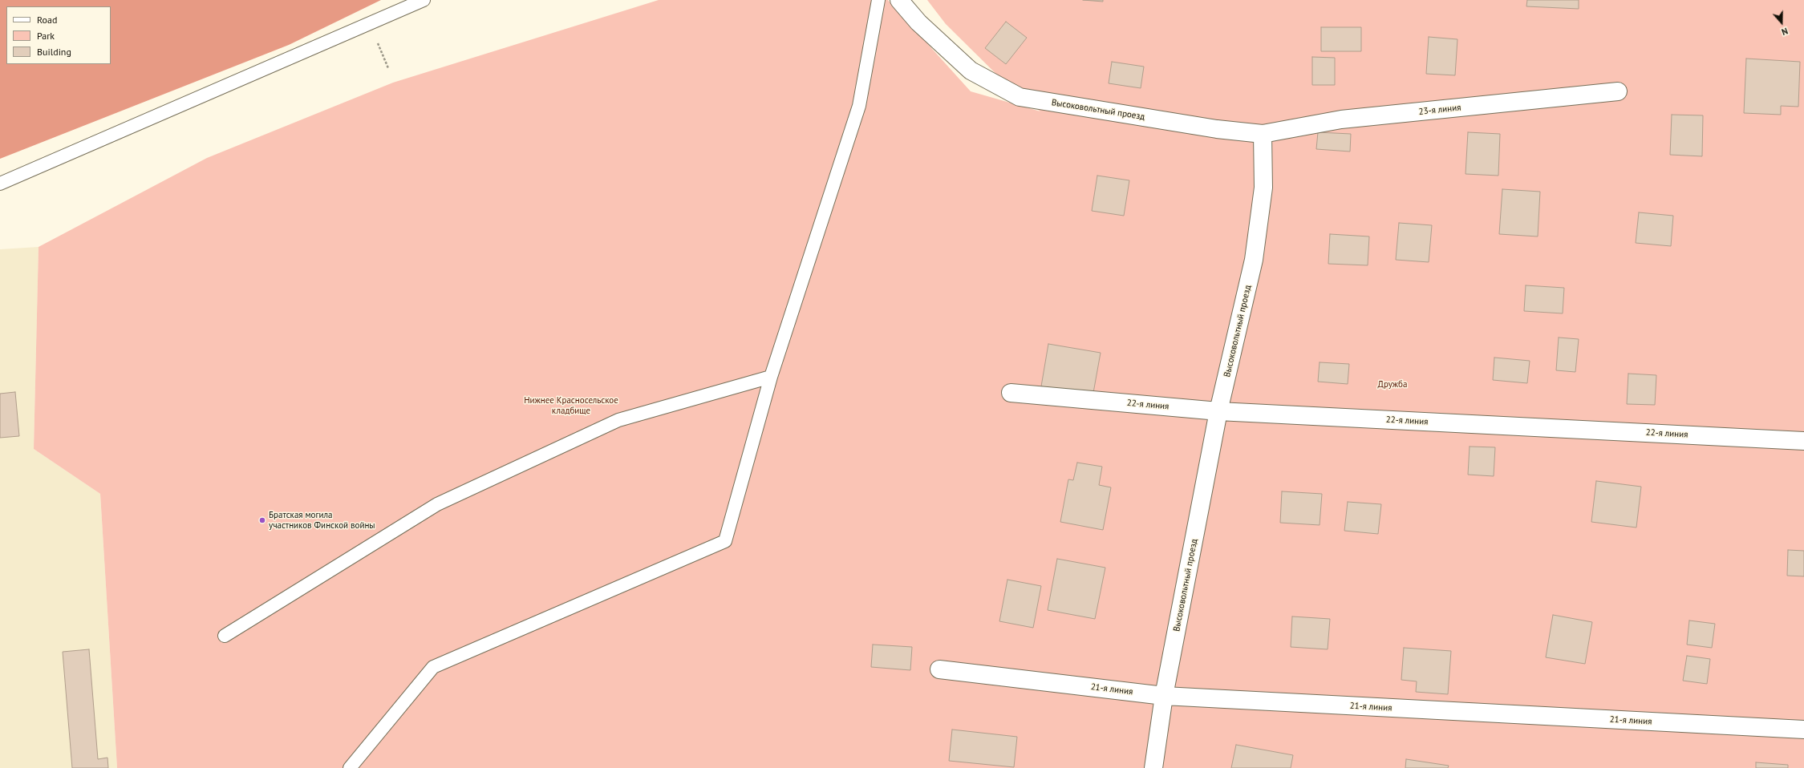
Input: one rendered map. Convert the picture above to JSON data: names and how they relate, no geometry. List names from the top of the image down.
{
  "streets": {
    "street": [
      "Высоковольтный проезд",
      "23-я линия",
      "22-я линия",
      "21-я линия"
    ]
  },
  "crossings": [
    ["Высоковольтный проезд", "23-я линия"],
    ["Высоковольтный проезд", "22-я линия"],
    ["Высоковольтный проезд", "21-я линия"]
  ],
  "parks": ["Дружба", "Нижнее Красносельское кладбище"],
  "places": ["Братская могила участников Финской войны"],
  "legend": ["Road", "Park", "Building"],
  "north": "bottom"
}
